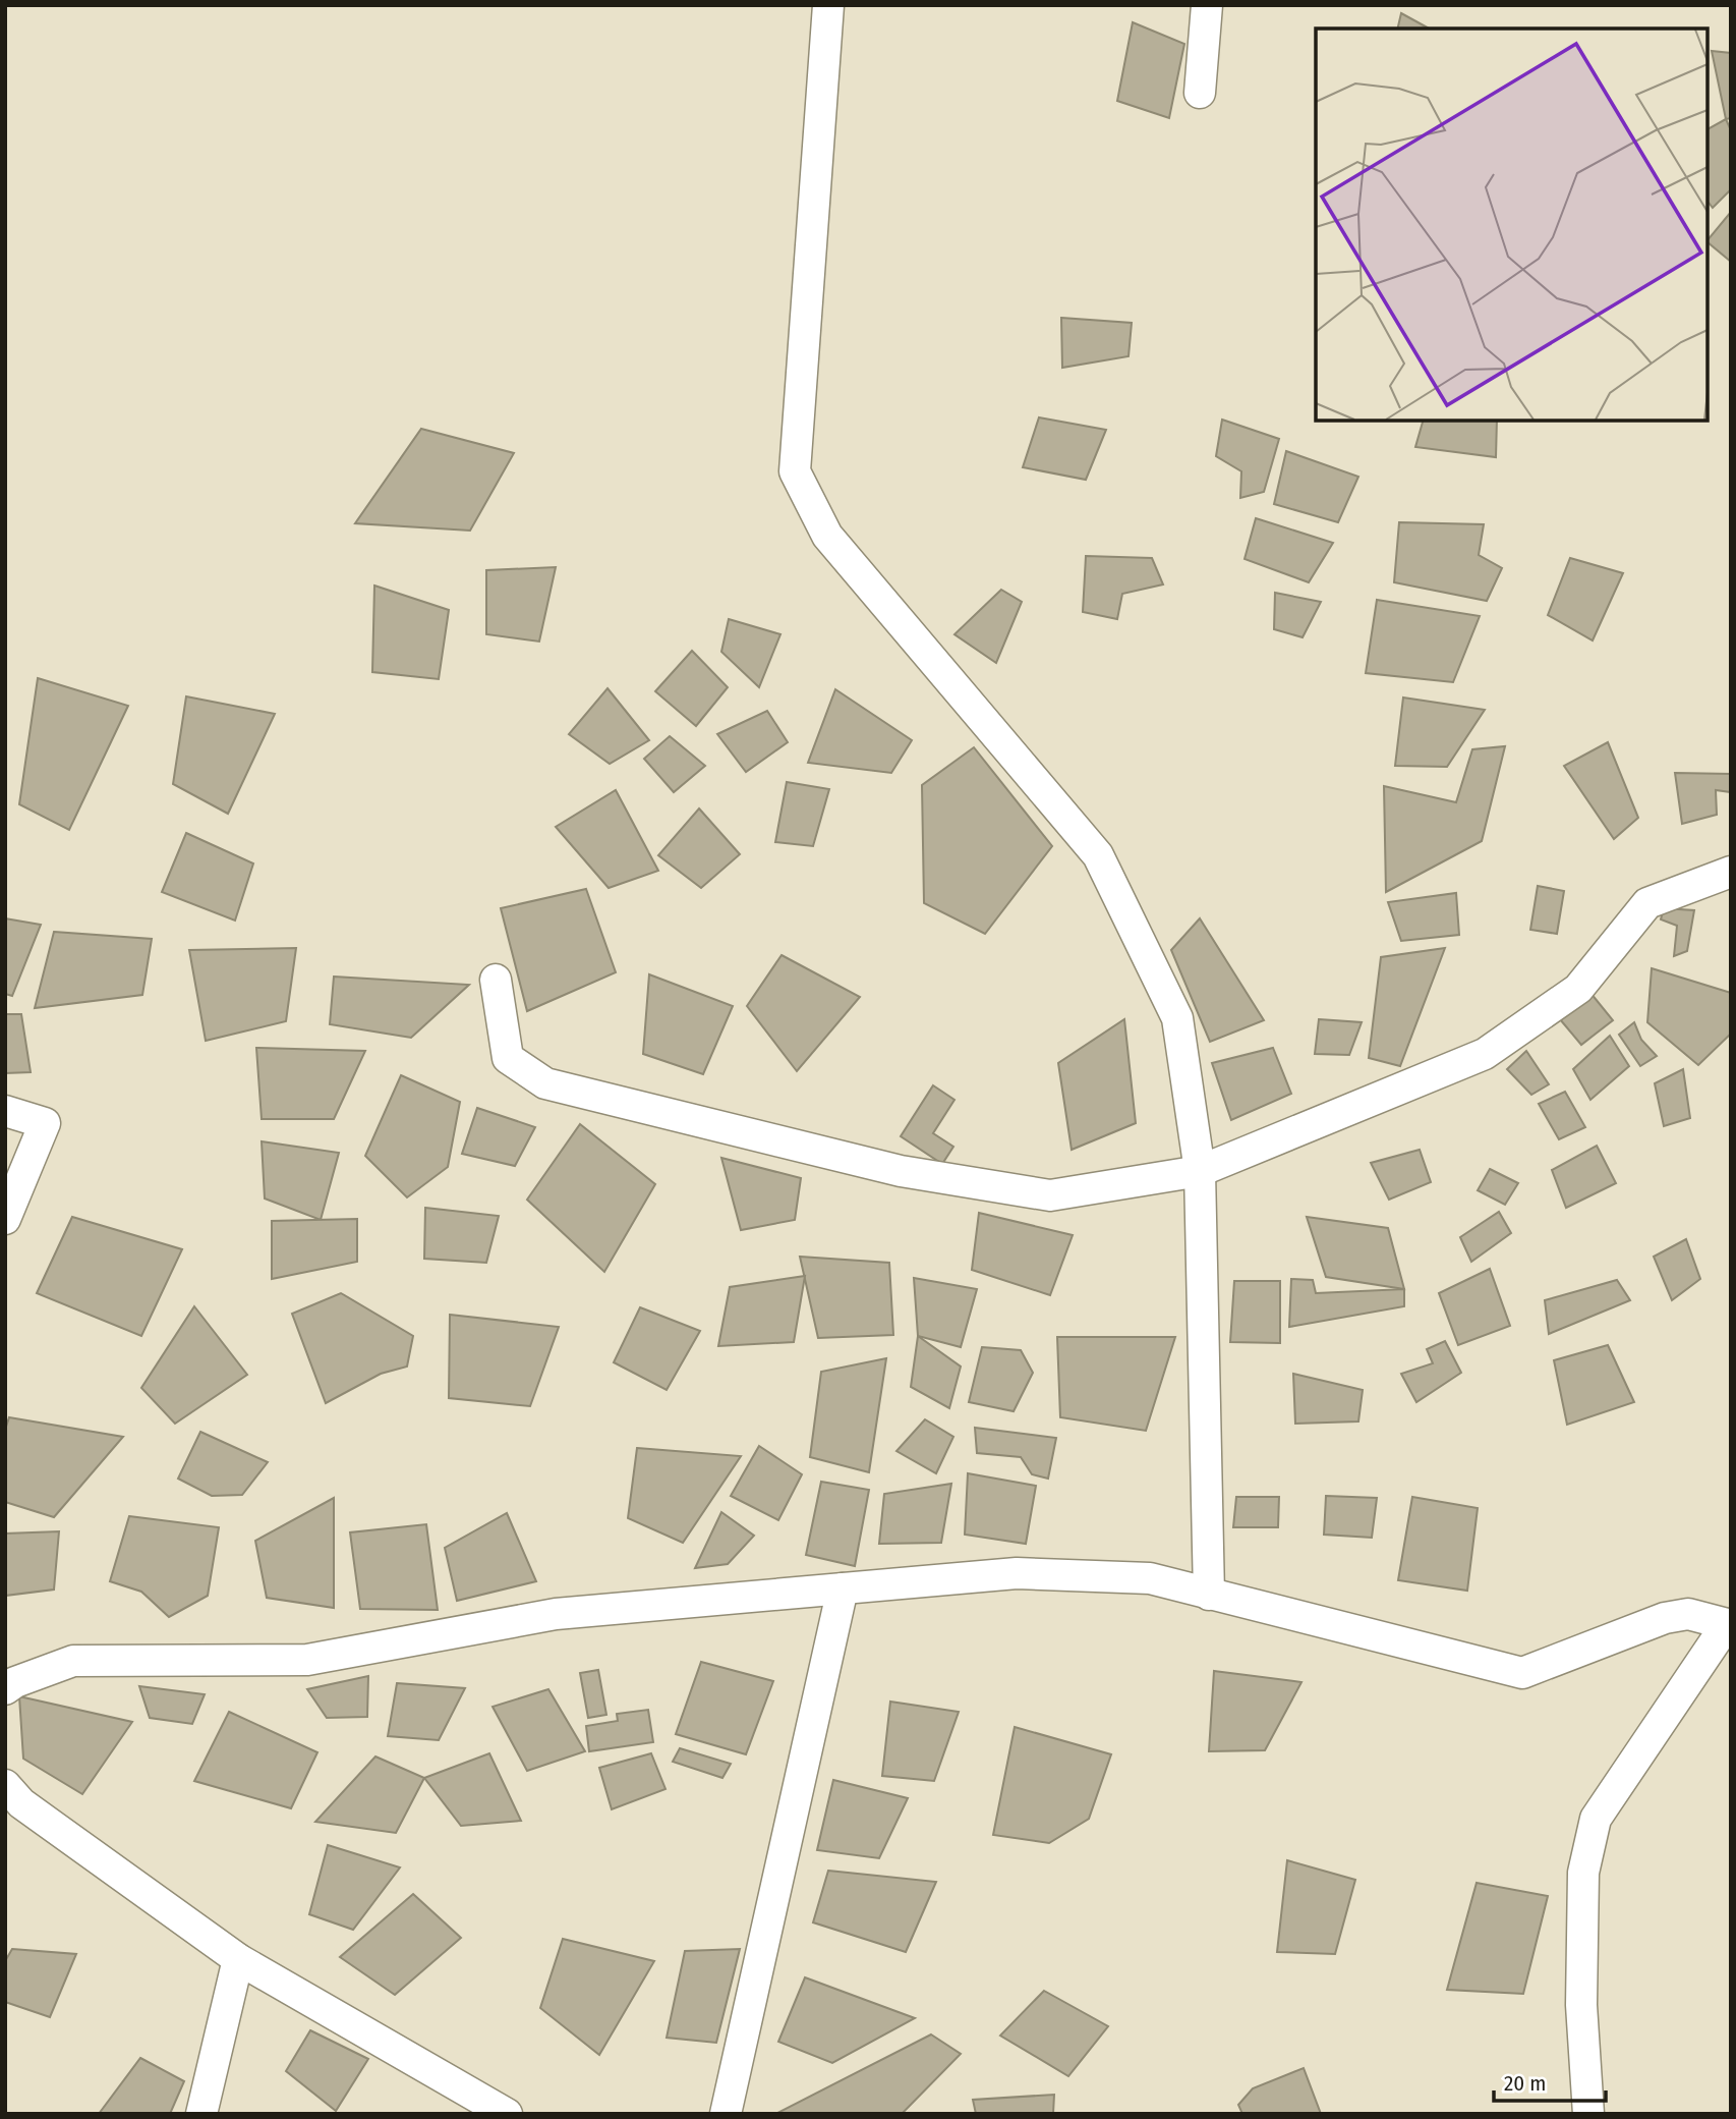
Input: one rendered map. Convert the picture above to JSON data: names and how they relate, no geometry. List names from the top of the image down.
{
  "scale_bar": "20 m"
}
